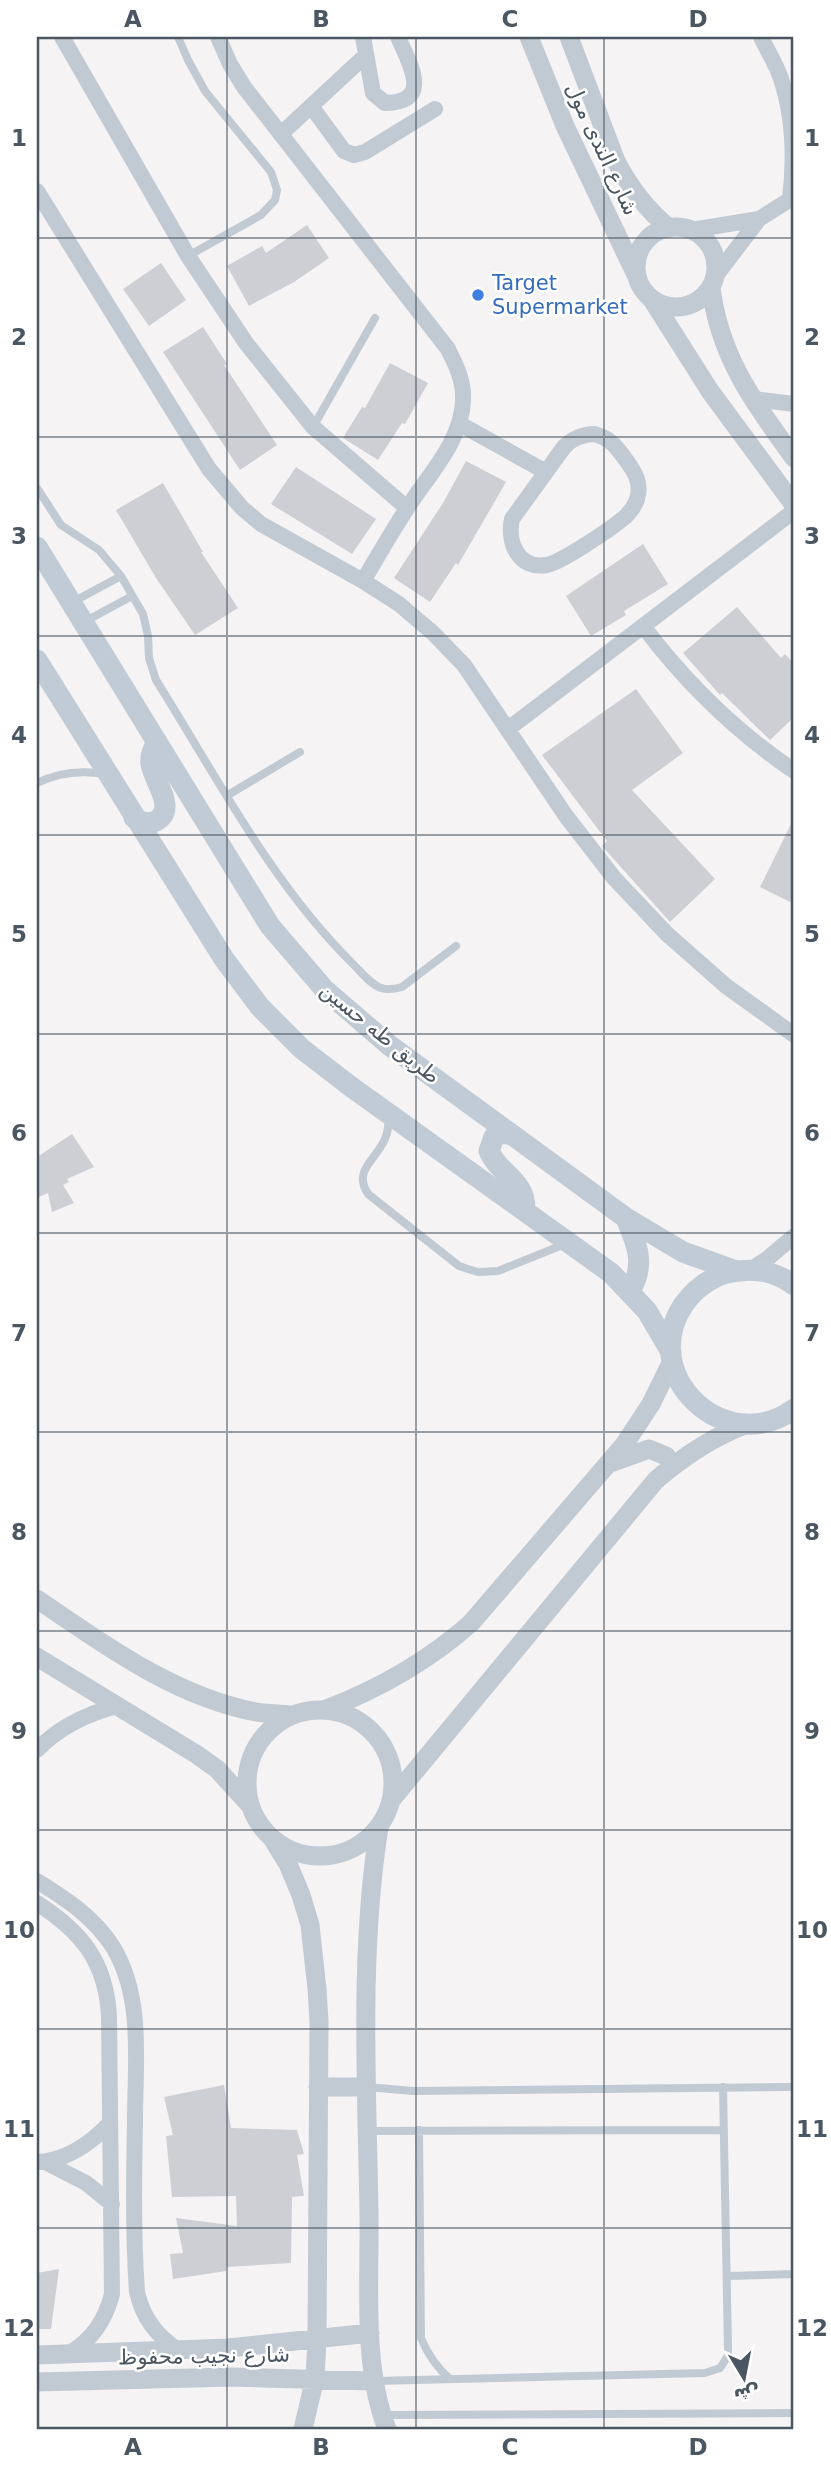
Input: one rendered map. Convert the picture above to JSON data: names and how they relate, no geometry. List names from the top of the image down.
{
  "streets": {
    "main road": ["طريق طه حسين"],
    "street": ["شارع الندى مول", "شارع نجيب محفوظ"]
  },
  "places": ["Target Supermarket"],
  "north": "bottom",
  "grid": {
    "columns": [
      "A",
      "B",
      "C",
      "D"
    ],
    "rows": [
      "1",
      "2",
      "3",
      "4",
      "5",
      "6",
      "7",
      "8",
      "9",
      "10",
      "11",
      "12"
    ]
  }
}
